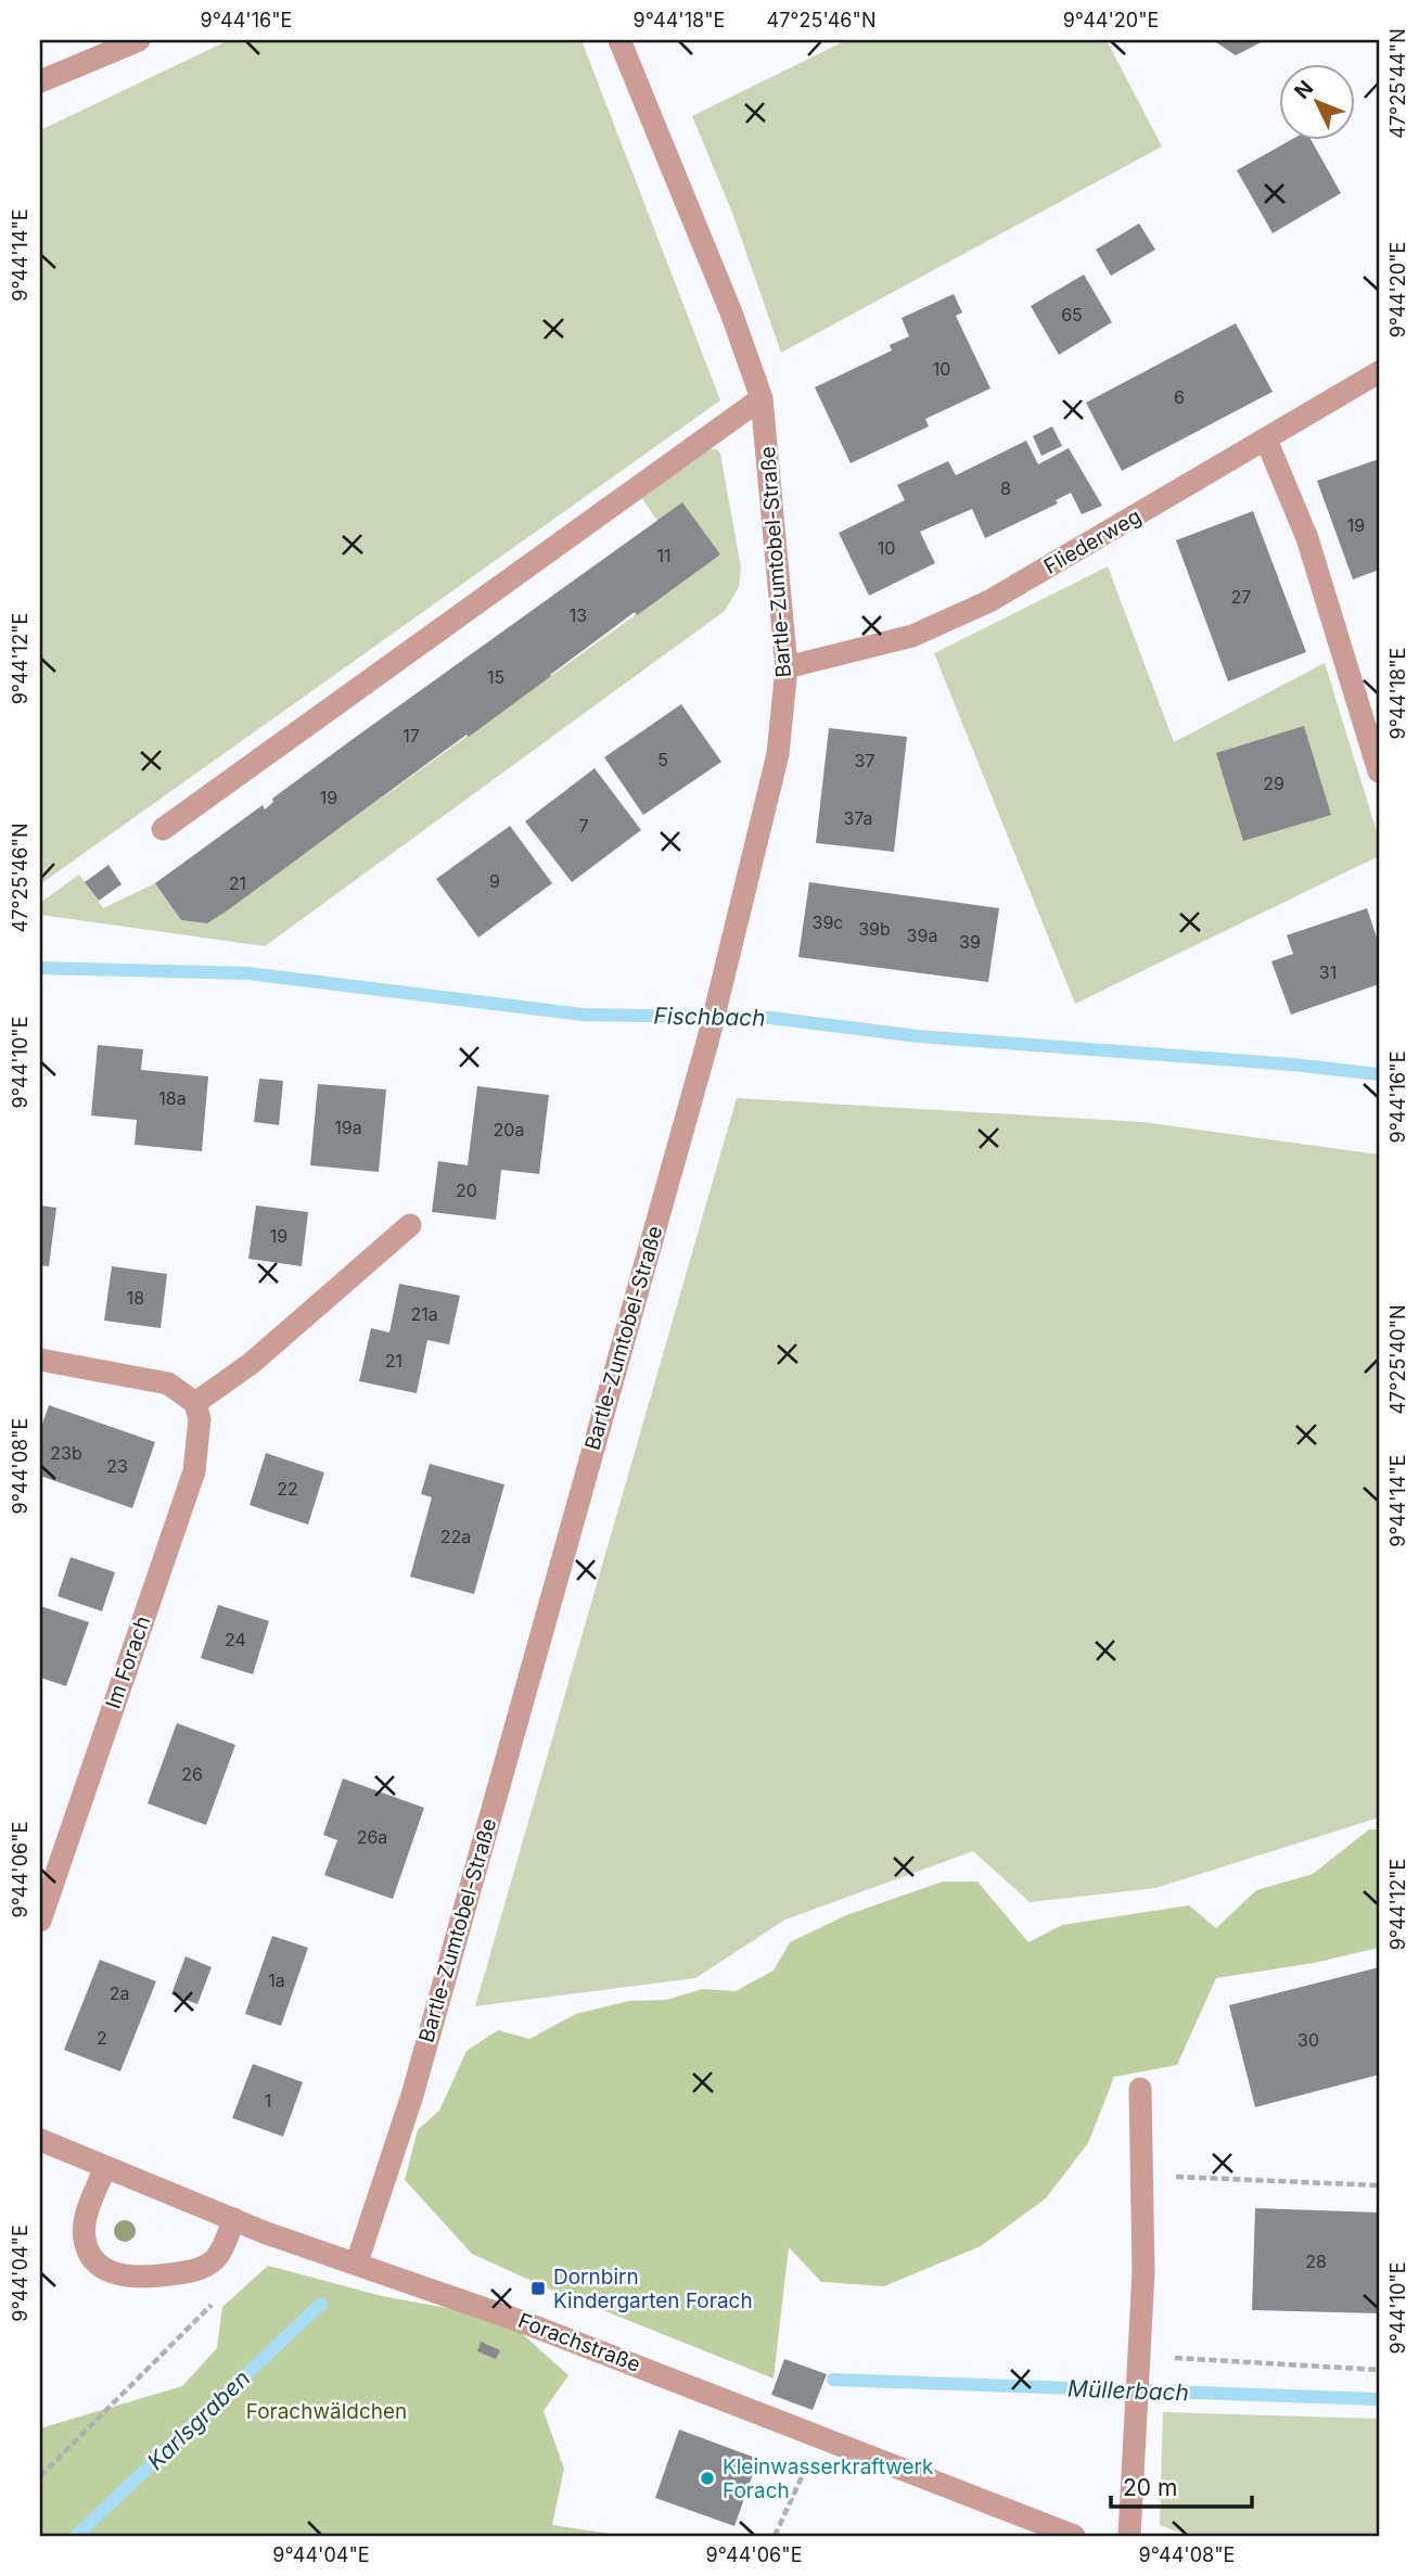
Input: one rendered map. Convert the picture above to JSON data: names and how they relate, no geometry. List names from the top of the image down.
{
  "streets": {
    "street": [
      "Fliederweg",
      "Bartle-Zumtobel-Straße",
      "Im Forach",
      "Forachstraße"
    ]
  },
  "crossings": [
    ["Fliederweg", "Bartle-Zumtobel-Straße"],
    ["Bartle-Zumtobel-Straße", "Forachstraße"]
  ],
  "water": ["Fischbach", "Müllerbach", "Karlsgraben"],
  "parks": ["Forachwäldchen"],
  "places": {
    "transit": ["Dornbirn Kindergarten Forach"],
    "other": ["Kleinwasserkraftwerk Forach"]
  },
  "house_numbers": [
    "65",
    "10",
    "6",
    "8",
    "19",
    "10",
    "11",
    "27",
    "13",
    "15",
    "17",
    "5",
    "37",
    "29",
    "19",
    "37a",
    "7",
    "9",
    "21",
    "39c",
    "39b",
    "39a",
    "39",
    "31",
    "18a",
    "19a",
    "20a",
    "20",
    "19",
    "18",
    "21a",
    "21",
    "23b",
    "23",
    "22",
    "22a",
    "24",
    "26",
    "26a",
    "1a",
    "2a",
    "2",
    "30",
    "1",
    "28"
  ],
  "scale_bar": "20 m",
  "north": "top left",
  "coordinates": [
    "9°44'16\"E",
    "9°44'18\"E",
    "47°25'46\"N",
    "9°44'20\"E",
    "47°25'44\"N",
    "9°44'14\"E",
    "9°44'12\"E",
    "9°44'10\"E",
    "47°25'40\"N",
    "9°44'08\"E",
    "9°44'06\"E",
    "9°44'04\"E"
  ]
}
